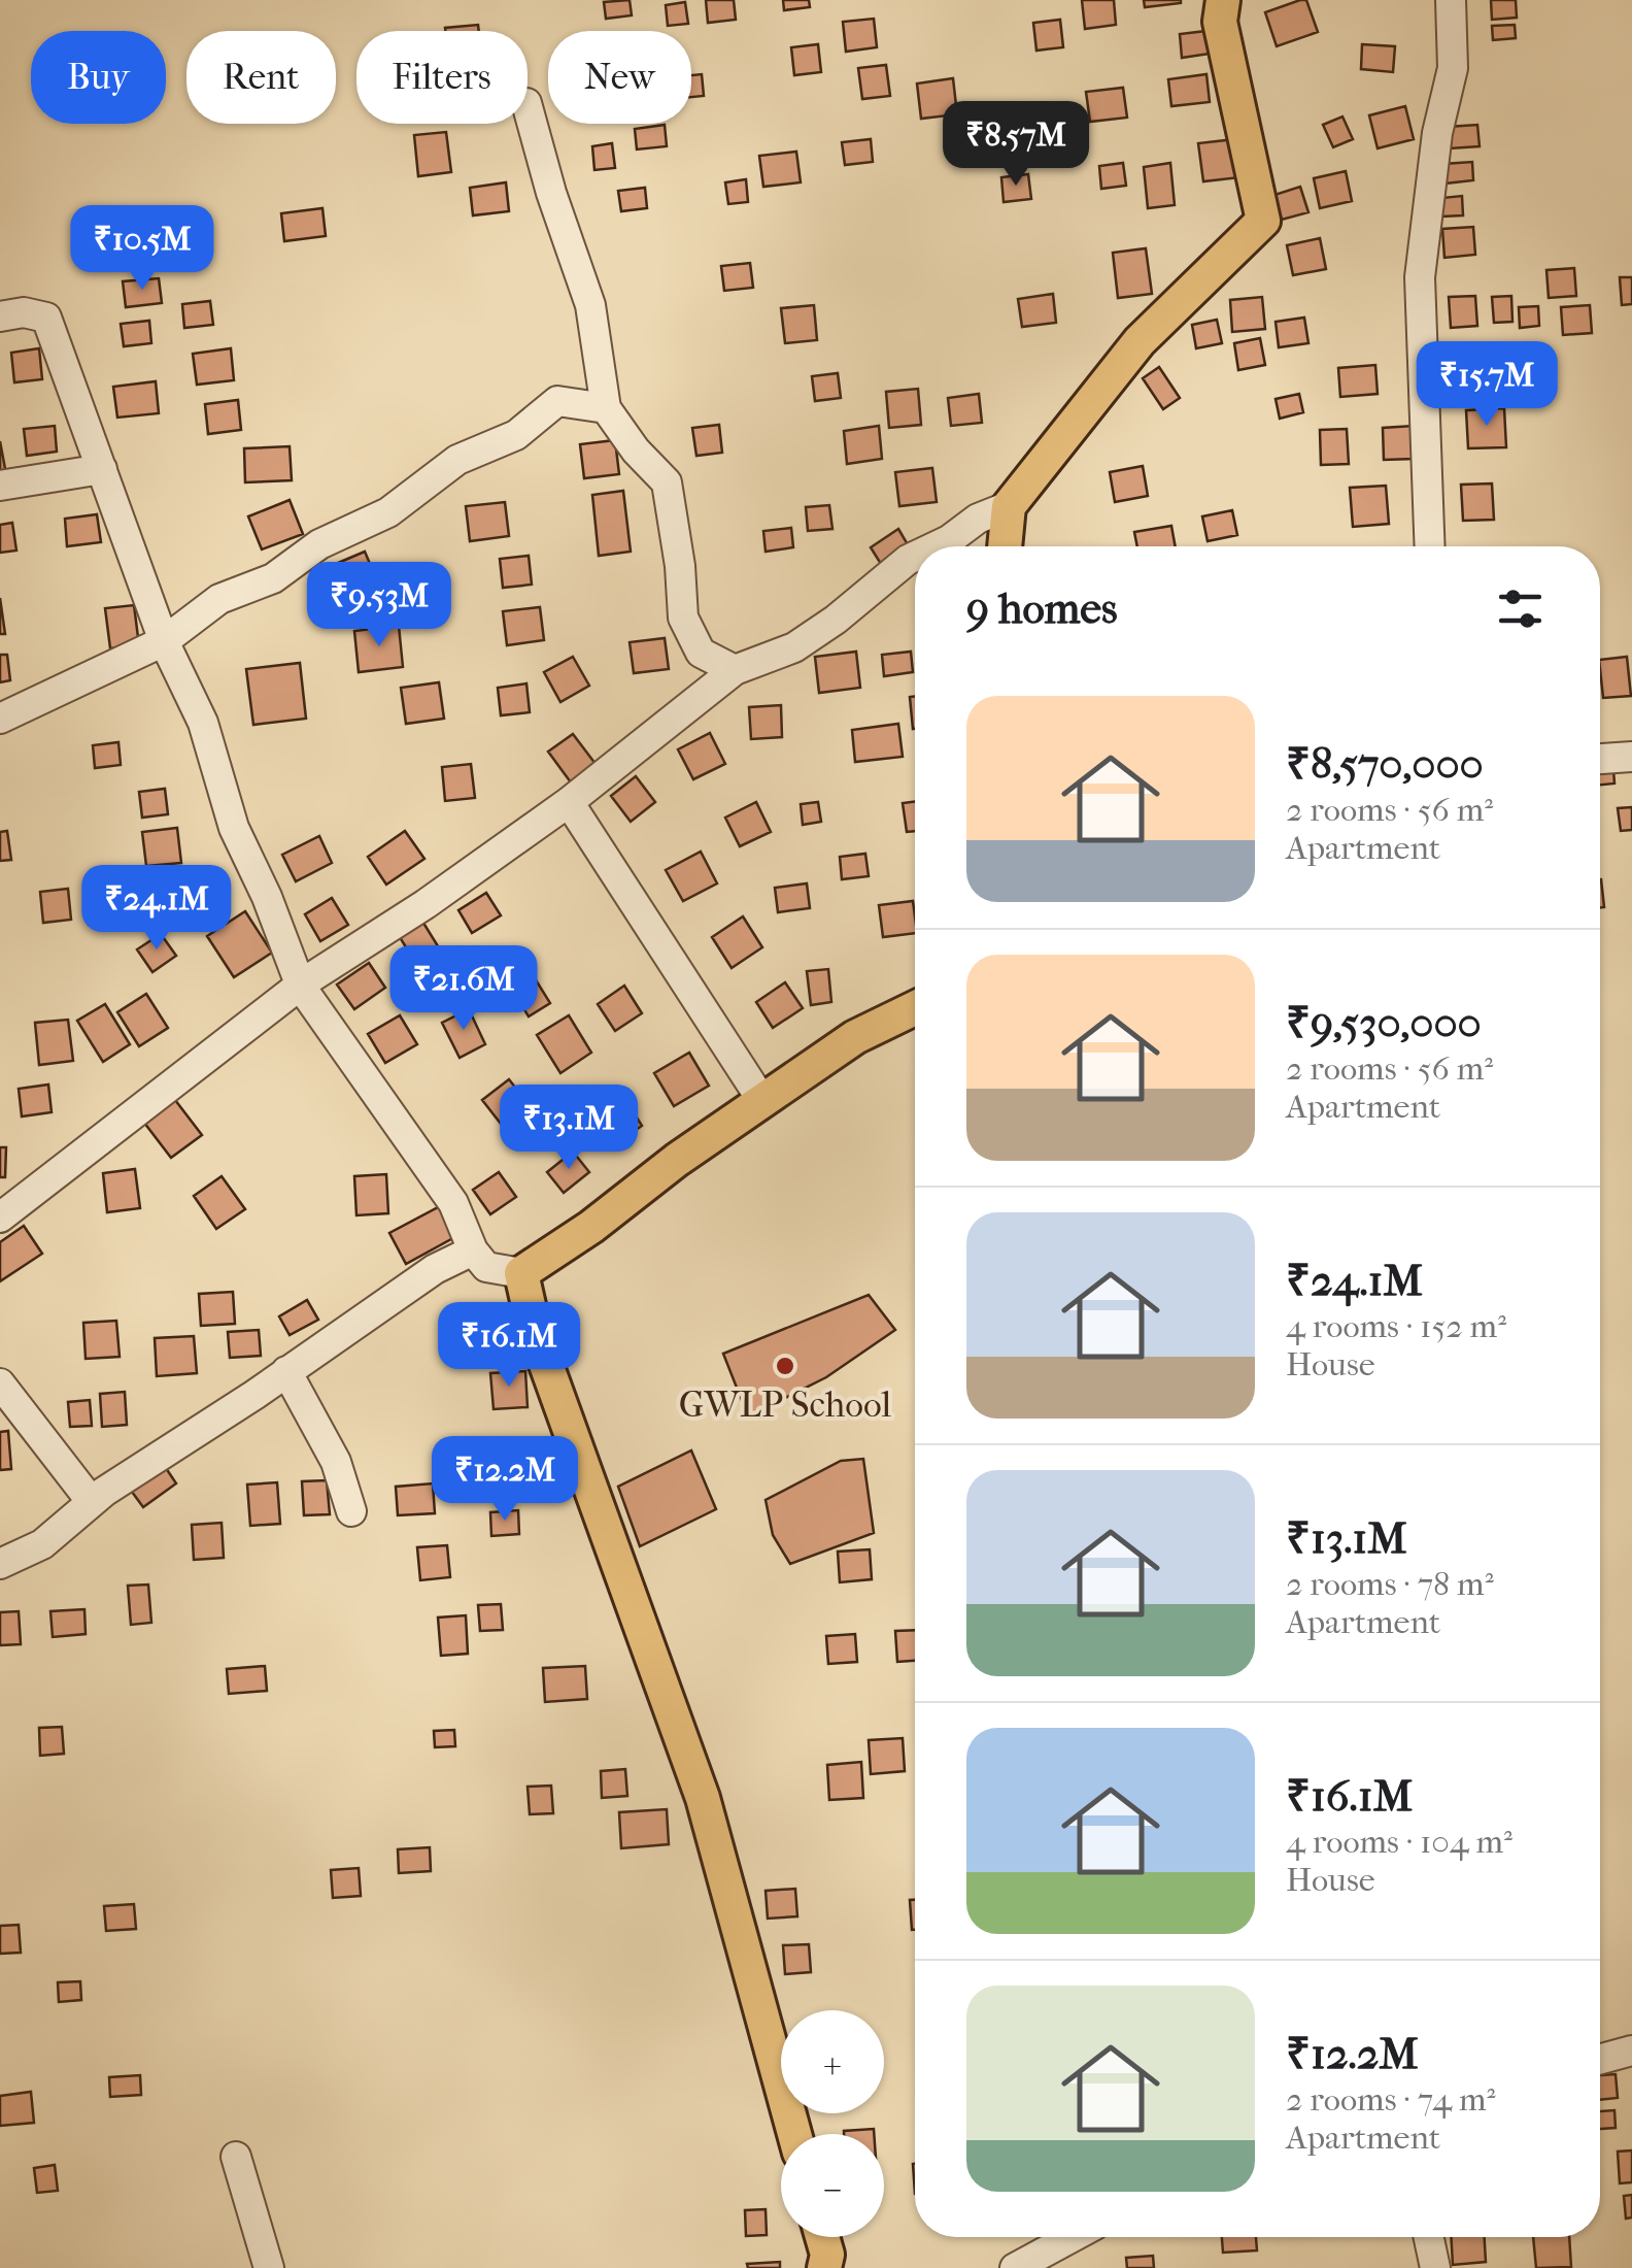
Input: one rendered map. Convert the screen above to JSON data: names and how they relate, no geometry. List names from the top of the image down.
{
  "places": ["GWLP School"],
  "page": {
    "chip": [
      "Buy",
      "Rent",
      "Filters",
      "New"
    ],
    "price": [
      "₹8.57M",
      "₹10.5M",
      "₹15.7M",
      "₹9.53M",
      "₹24.1M",
      "₹21.6M",
      "₹13.1M",
      "₹16.1M",
      "₹12.2M"
    ],
    "heading": "9 homes",
    "list": [
      {
        "name": "₹8,570,000",
        "note": "2 rooms · 56 m² · Apartment"
      },
      {
        "name": "₹9,530,000",
        "note": "2 rooms · 56 m² · Apartment"
      },
      {
        "name": "₹24.1M",
        "note": "4 rooms · 152 m² · House"
      },
      {
        "name": "₹13.1M",
        "note": "2 rooms · 78 m² · Apartment"
      },
      {
        "name": "₹16.1M",
        "note": "4 rooms · 104 m² · House"
      },
      {
        "name": "₹12.2M",
        "note": "2 rooms · 74 m² · Apartment"
      }
    ],
    "map_buttons": ["+", "−"]
  }
}
